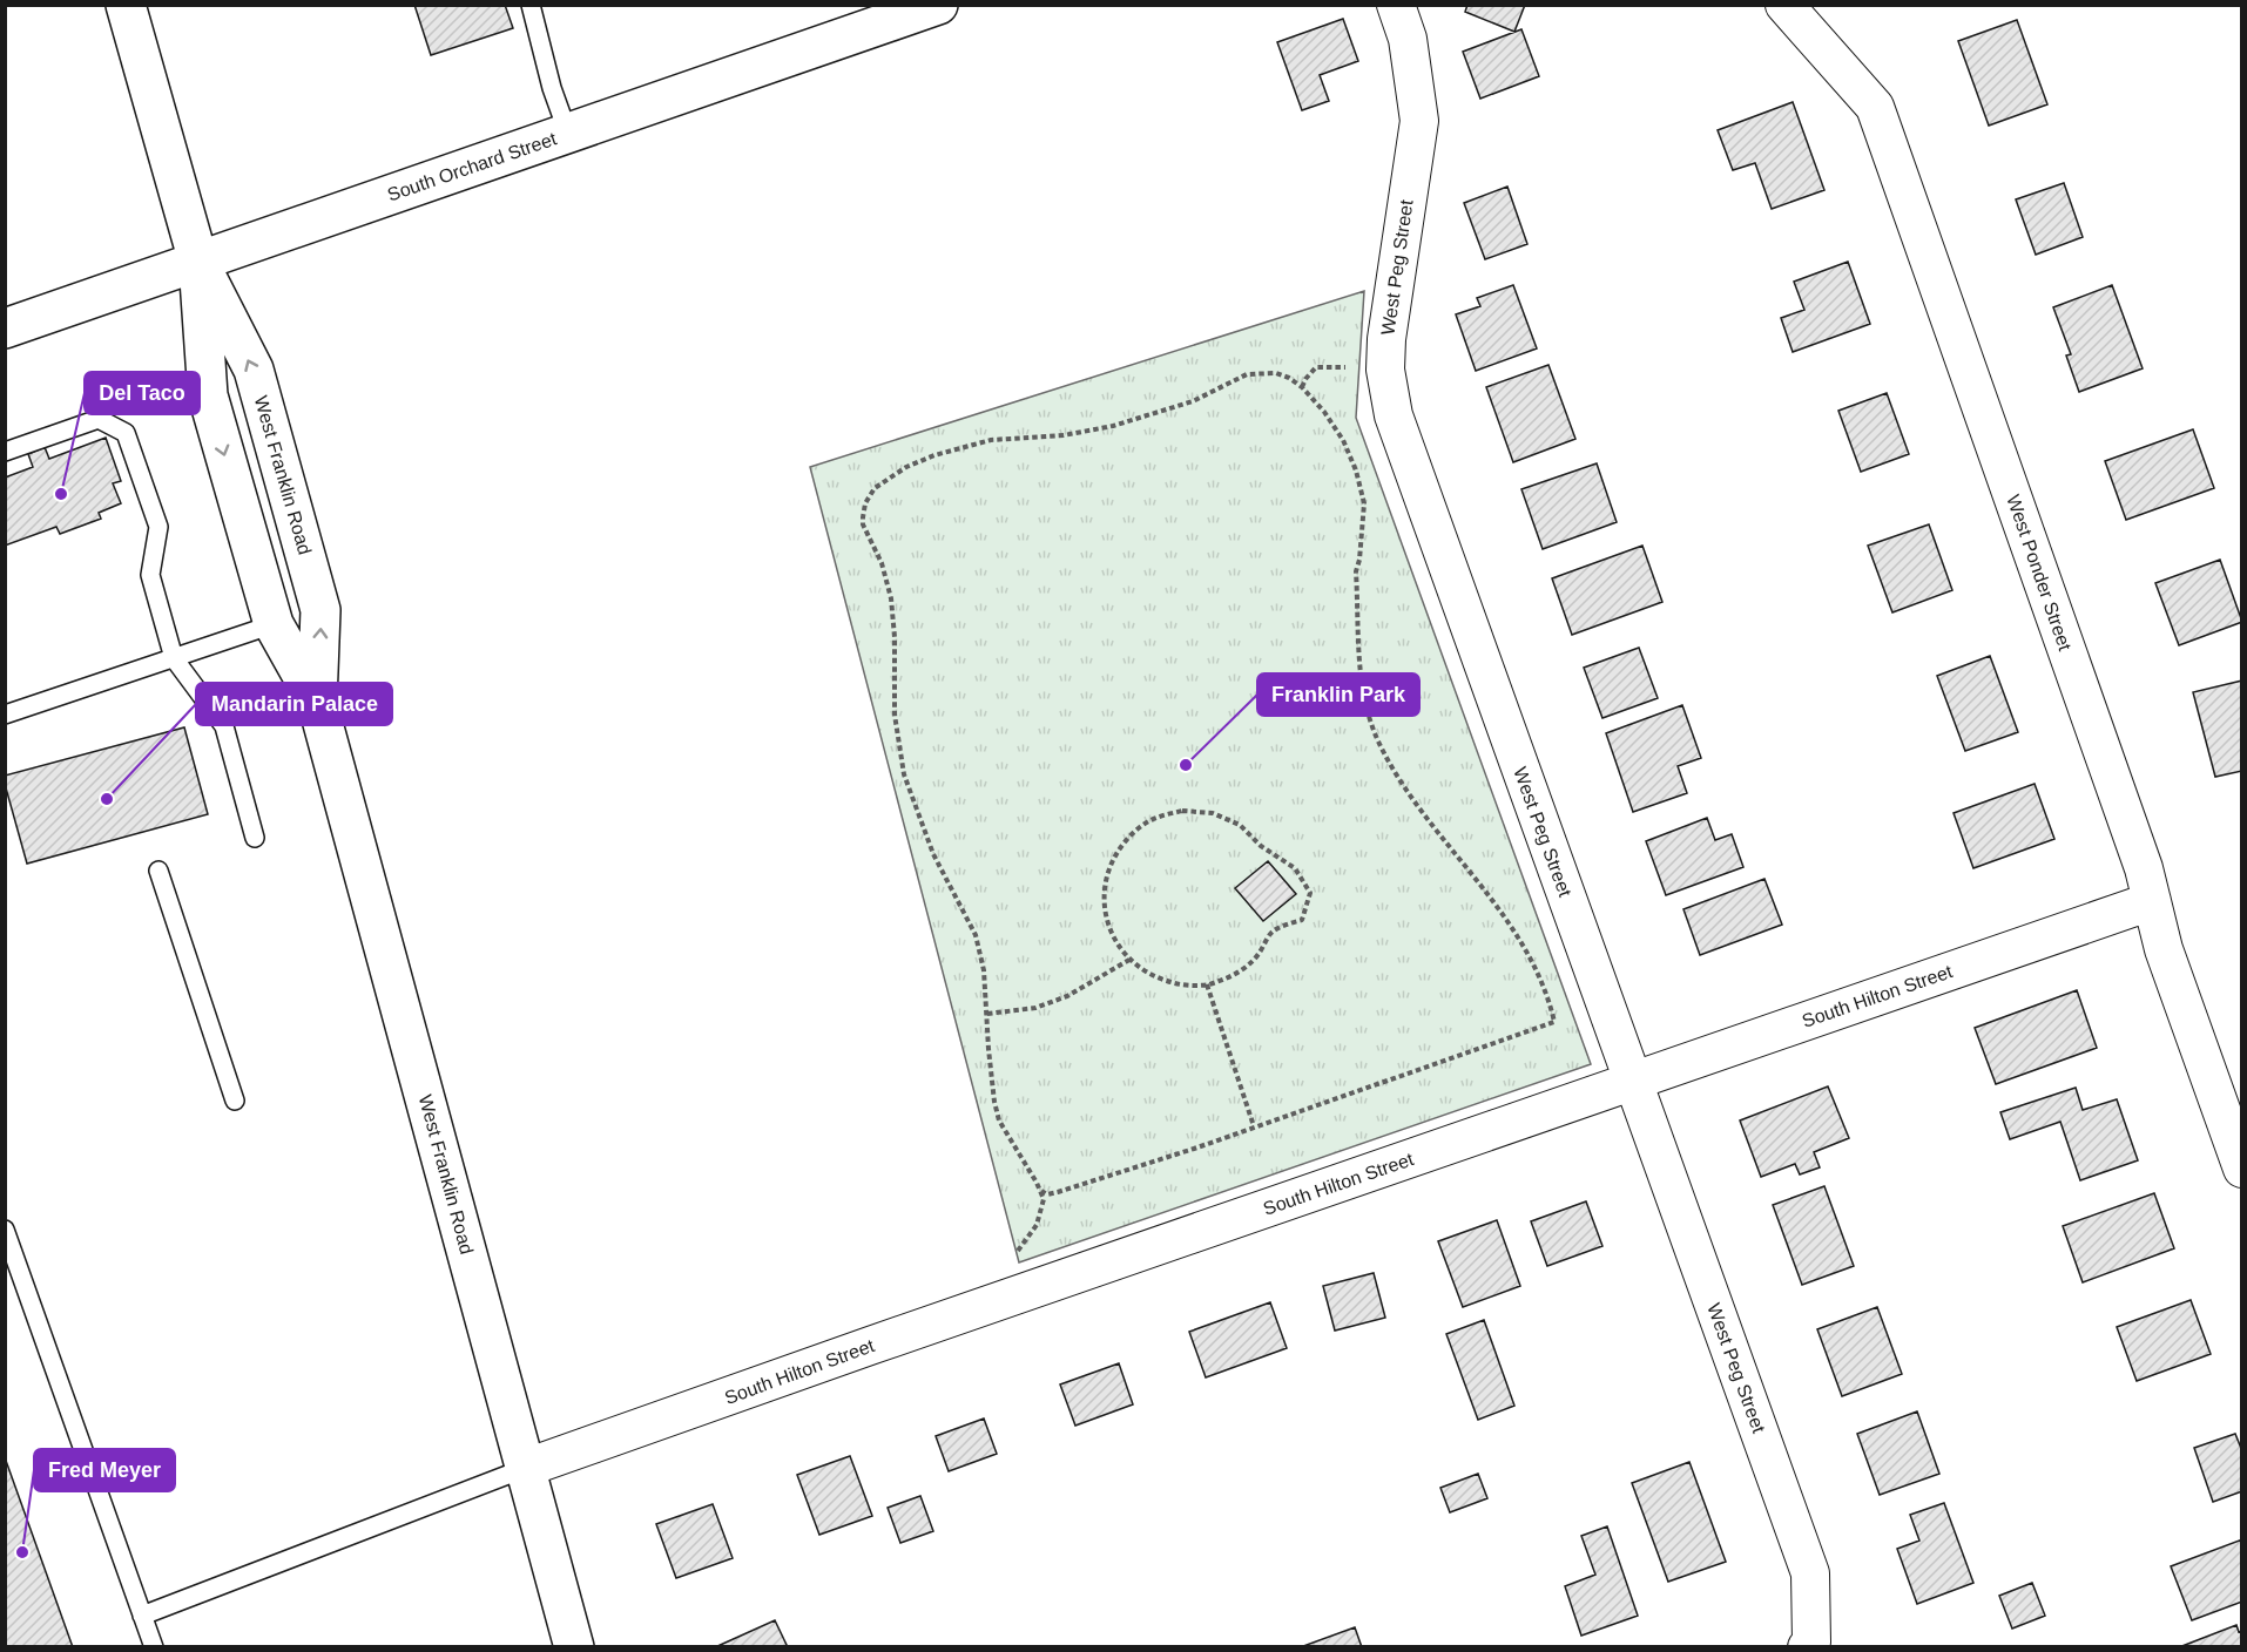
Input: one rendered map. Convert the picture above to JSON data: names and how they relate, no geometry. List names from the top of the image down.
{
  "streets": {
    "street": [
      "South Orchard Street",
      "West Peg Street",
      "West Franklin Road",
      "West Ponder Street",
      "South Hilton Street"
    ]
  },
  "crossings": [
    ["South Orchard Street", "West Franklin Road"],
    ["West Peg Street", "South Hilton Street"],
    ["West Franklin Road", "South Hilton Street"],
    ["West Ponder Street", "South Hilton Street"]
  ],
  "places": [
    "Del Taco",
    "Franklin Park",
    "Mandarin Palace",
    "Fred Meyer"
  ]
}
